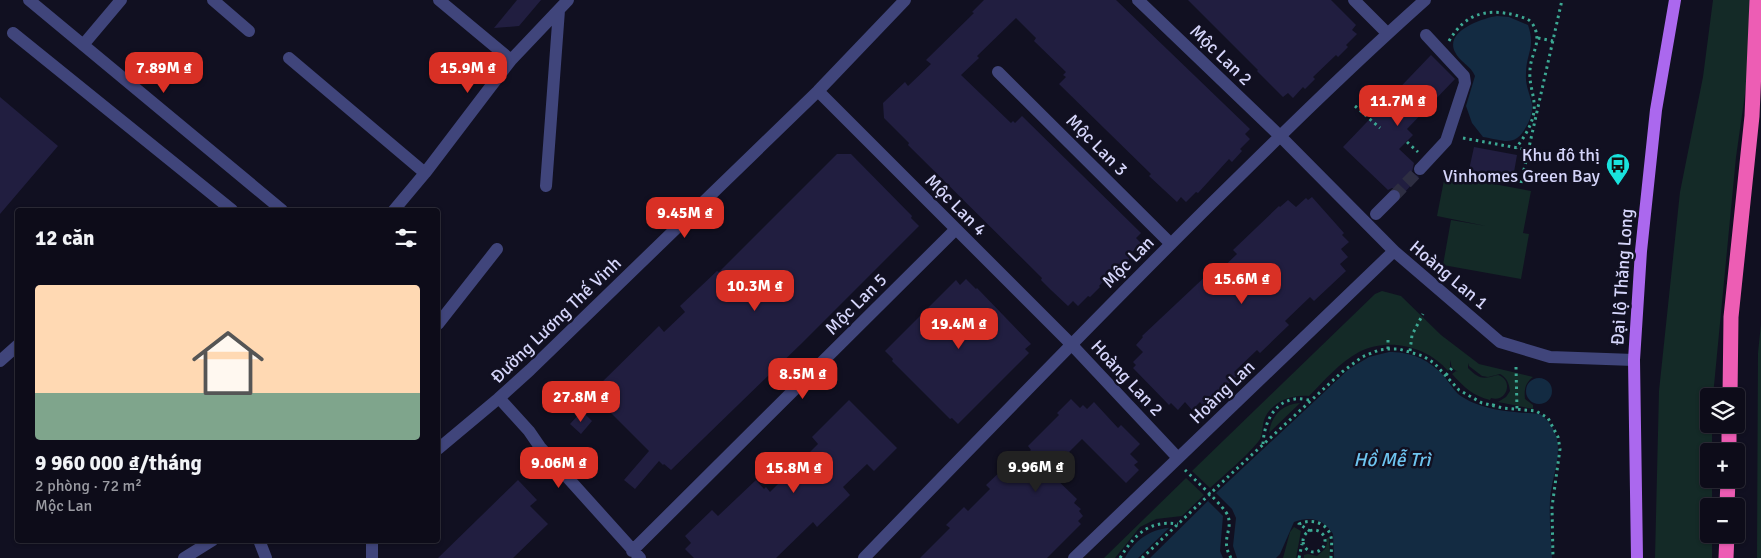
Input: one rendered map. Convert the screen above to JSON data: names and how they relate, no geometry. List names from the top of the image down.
{
  "streets": {
    "main road": ["Đại lộ Thăng Long"],
    "street": [
      "Mộc Lan 2",
      "Mộc Lan 3",
      "Mộc Lan 4",
      "Mộc Lan",
      "Hoàng Lan 1",
      "Mộc Lan 5",
      "Đường Lương Thế Vinh",
      "Hoàng Lan 2",
      "Hoàng Lan"
    ]
  },
  "crossings": [
    ["Mộc Lan 2", "Mộc Lan"],
    ["Mộc Lan 2", "Hoàng Lan 1"],
    ["Mộc Lan 3", "Mộc Lan"],
    ["Mộc Lan 4", "Mộc Lan"],
    ["Mộc Lan 4", "Mộc Lan 5"],
    ["Mộc Lan 4", "Đường Lương Thế Vinh"],
    ["Mộc Lan 4", "Hoàng Lan 2"],
    ["Mộc Lan", "Hoàng Lan 1"],
    ["Mộc Lan", "Hoàng Lan 2"],
    ["Hoàng Lan 1", "Đại lộ Thăng Long"],
    ["Hoàng Lan 1", "Hoàng Lan"],
    ["Hoàng Lan 2", "Hoàng Lan"]
  ],
  "water": ["Hồ Mễ Trì"],
  "places": {
    "bus stop": ["Khu đô thị Vinhomes Green Bay"]
  },
  "page": {
    "price": [
      "7.89M ₫",
      "15.9M ₫",
      "11.7M ₫",
      "9.45M ₫",
      "15.6M ₫",
      "10.3M ₫",
      "19.4M ₫",
      "8.5M ₫",
      "27.8M ₫",
      "9.06M ₫",
      "9.96M ₫",
      "15.8M ₫"
    ],
    "heading": "12 căn",
    "list": [
      {
        "name": "9 960 000 ₫/tháng",
        "note": "2 phòng · 72 m² · Mộc Lan"
      }
    ],
    "map_buttons": ["+", "−"]
  }
}
